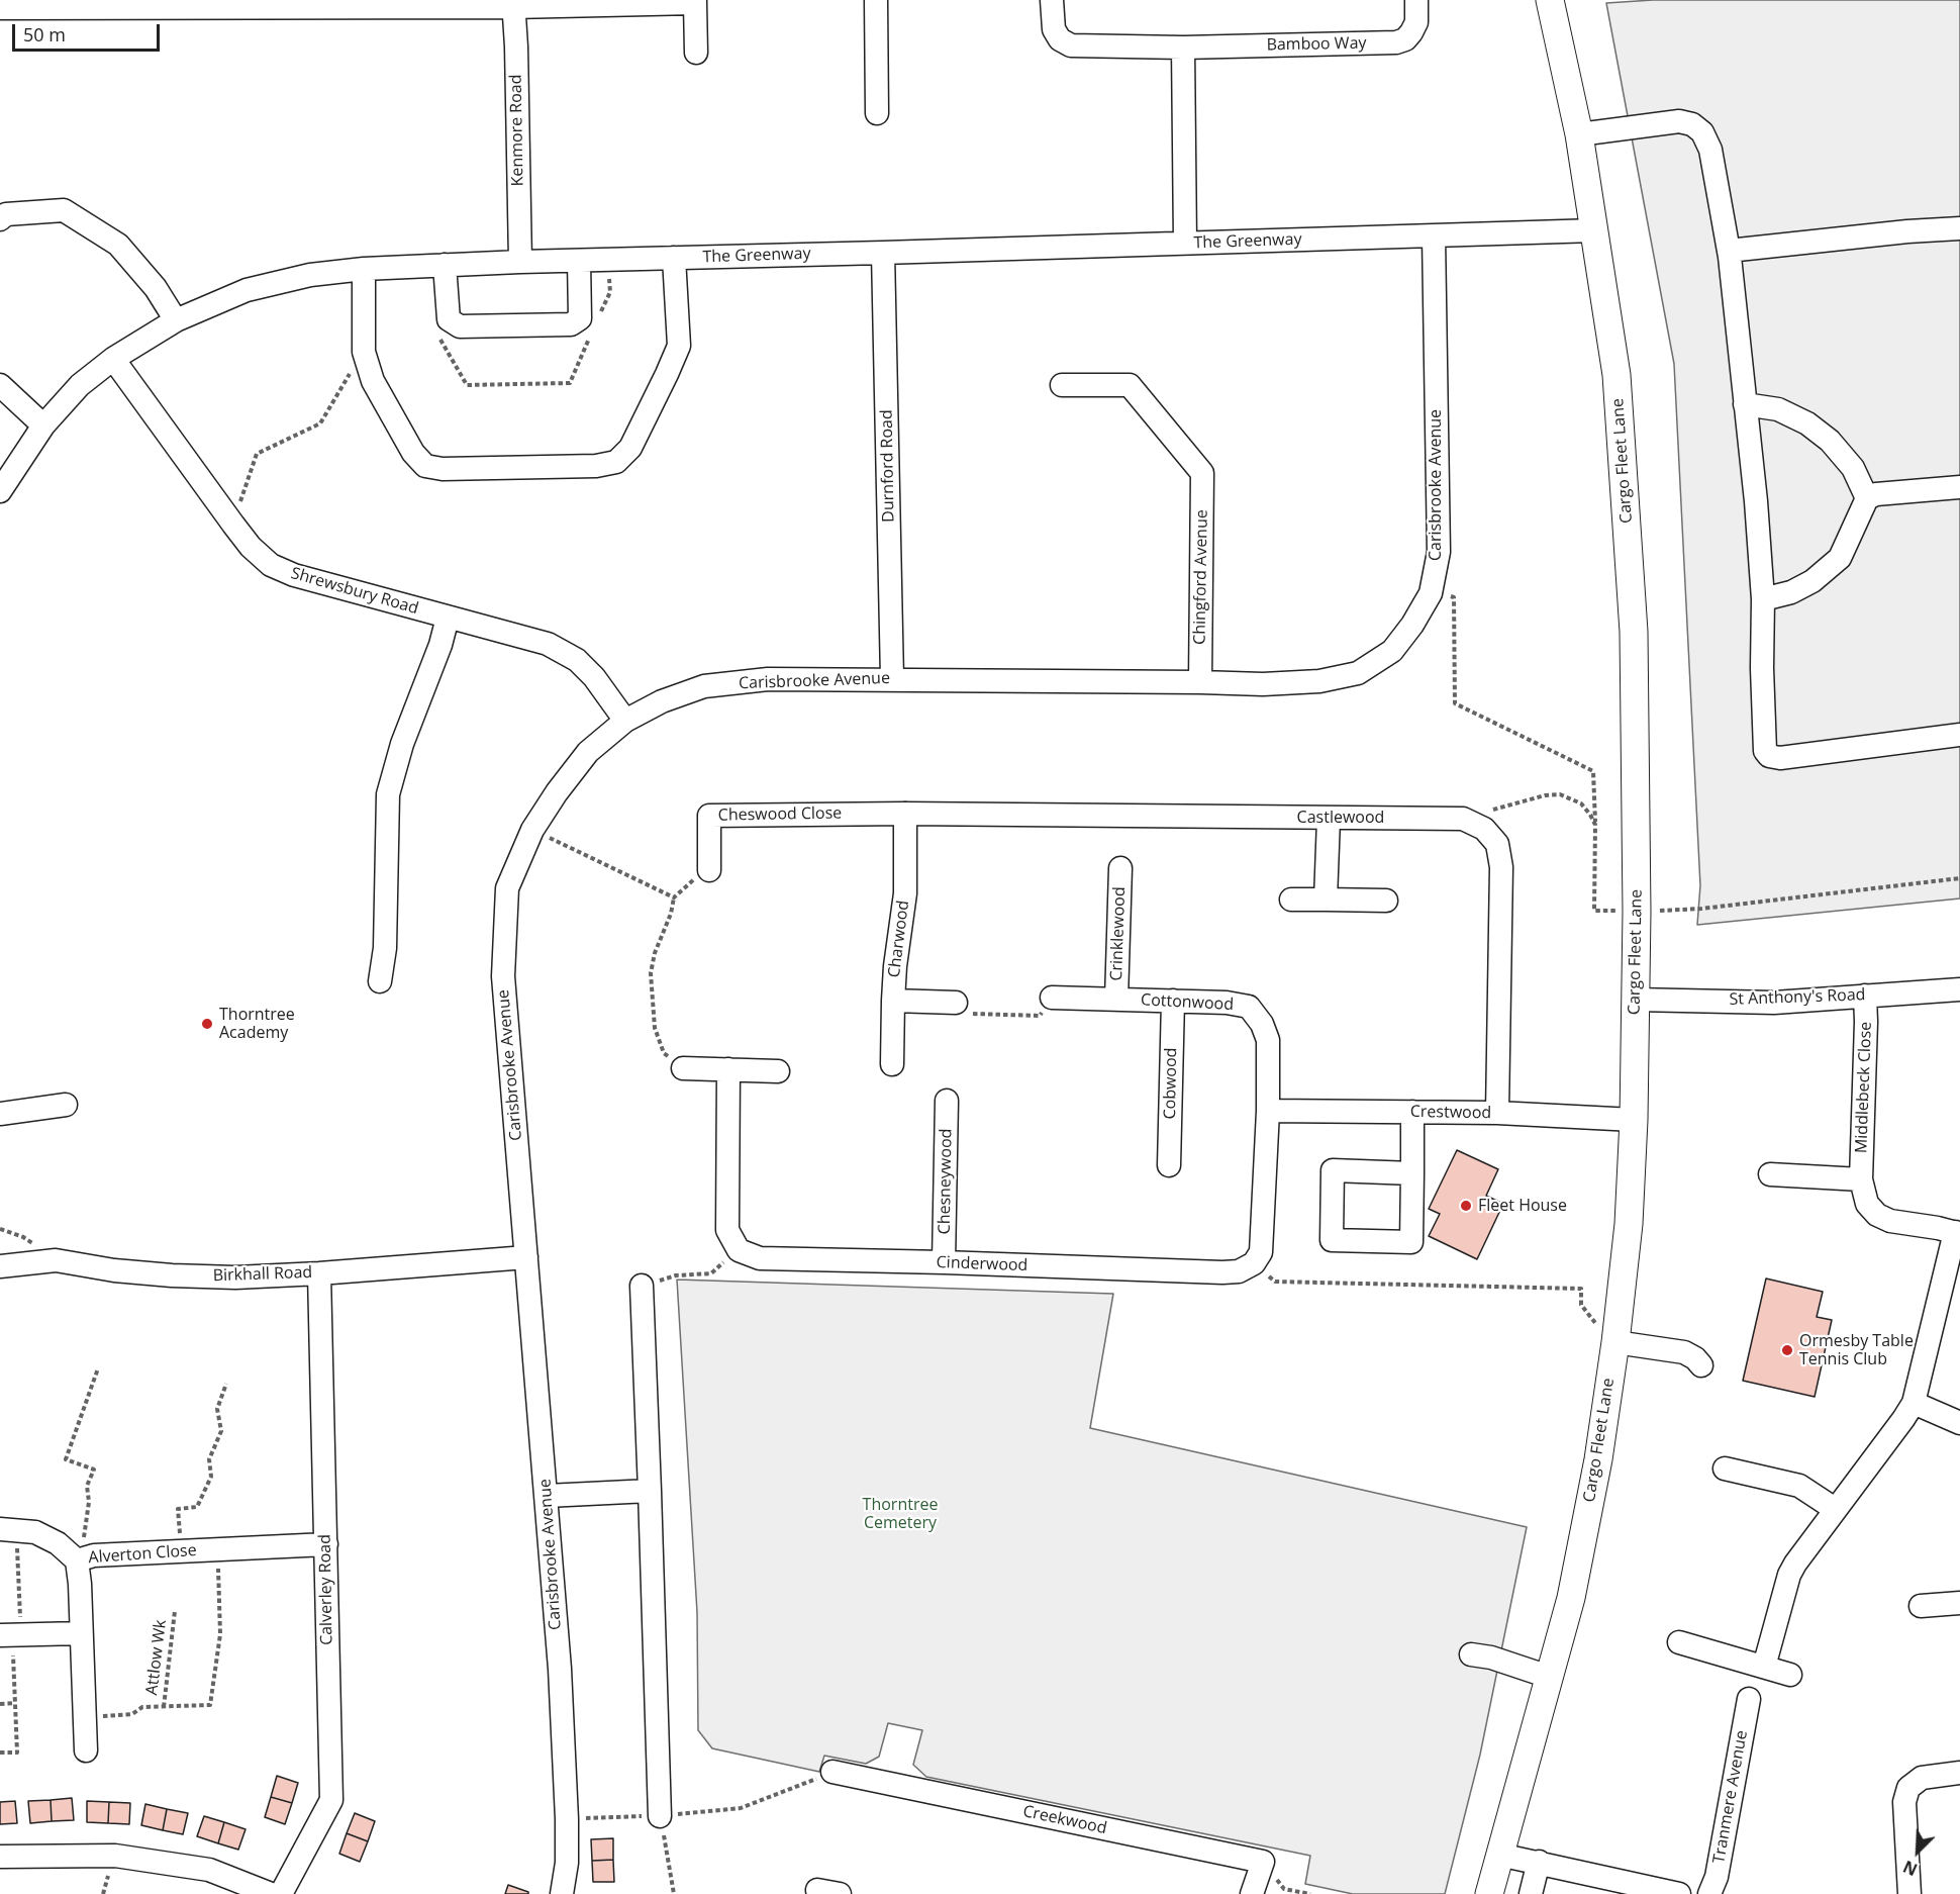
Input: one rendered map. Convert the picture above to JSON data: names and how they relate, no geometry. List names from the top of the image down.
{
  "streets": {
    "main road": ["Cargo Fleet Lane"],
    "street": [
      "Bamboo Way",
      "Kenmore Road",
      "The Greenway",
      "Durnford Road",
      "Carisbrooke Avenue",
      "Chingford Avenue",
      "Shrewsbury Road",
      "Cheswood Close",
      "Castlewood",
      "Crinklewood",
      "Charwood",
      "St Anthony's Road",
      "Cottonwood",
      "Cobwood",
      "Middlebeck Close",
      "Crestwood",
      "Chesneywood",
      "Cinderwood",
      "Birkhall Road",
      "Alverton Close",
      "Calverley Road",
      "Tranmere Avenue",
      "Creekwood"
    ],
    "path": ["Attlow Wk"]
  },
  "crossings": [
    ["Kenmore Road", "The Greenway"],
    ["The Greenway", "Cargo Fleet Lane"],
    ["The Greenway", "Durnford Road"],
    ["The Greenway", "Carisbrooke Avenue"],
    ["The Greenway", "Shrewsbury Road"],
    ["Cargo Fleet Lane", "St Anthony's Road"],
    ["Cargo Fleet Lane", "Crestwood"],
    ["Durnford Road", "Carisbrooke Avenue"],
    ["Carisbrooke Avenue", "Chingford Avenue"],
    ["Carisbrooke Avenue", "Shrewsbury Road"],
    ["Carisbrooke Avenue", "Birkhall Road"],
    ["Cheswood Close", "Castlewood"],
    ["Cheswood Close", "Charwood"],
    ["Castlewood", "Charwood"],
    ["Crinklewood", "Cottonwood"],
    ["St Anthony's Road", "Middlebeck Close"],
    ["Cottonwood", "Cobwood"],
    ["Cottonwood", "Crestwood"],
    ["Chesneywood", "Cinderwood"],
    ["Birkhall Road", "Calverley Road"],
    ["Alverton Close", "Calverley Road"]
  ],
  "parks": ["Thorntree Cemetery"],
  "places": ["Thorntree Academy", "Fleet House", "Ormesby Table Tennis Club"],
  "scale_bar": "50 m",
  "north": "bottom left"
}
